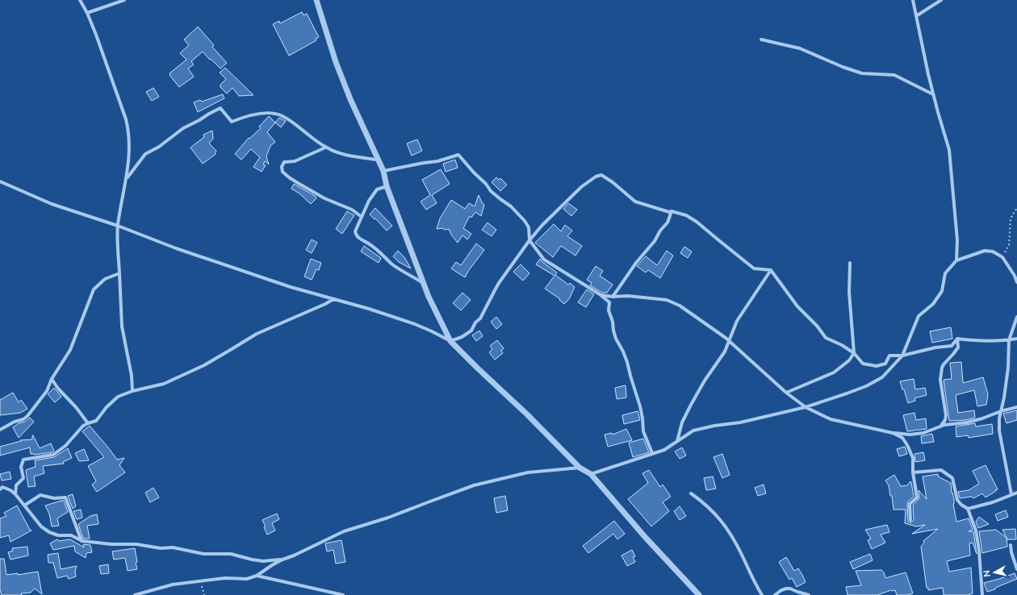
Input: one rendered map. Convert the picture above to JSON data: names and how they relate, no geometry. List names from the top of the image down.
{
  "north": "left"
}
